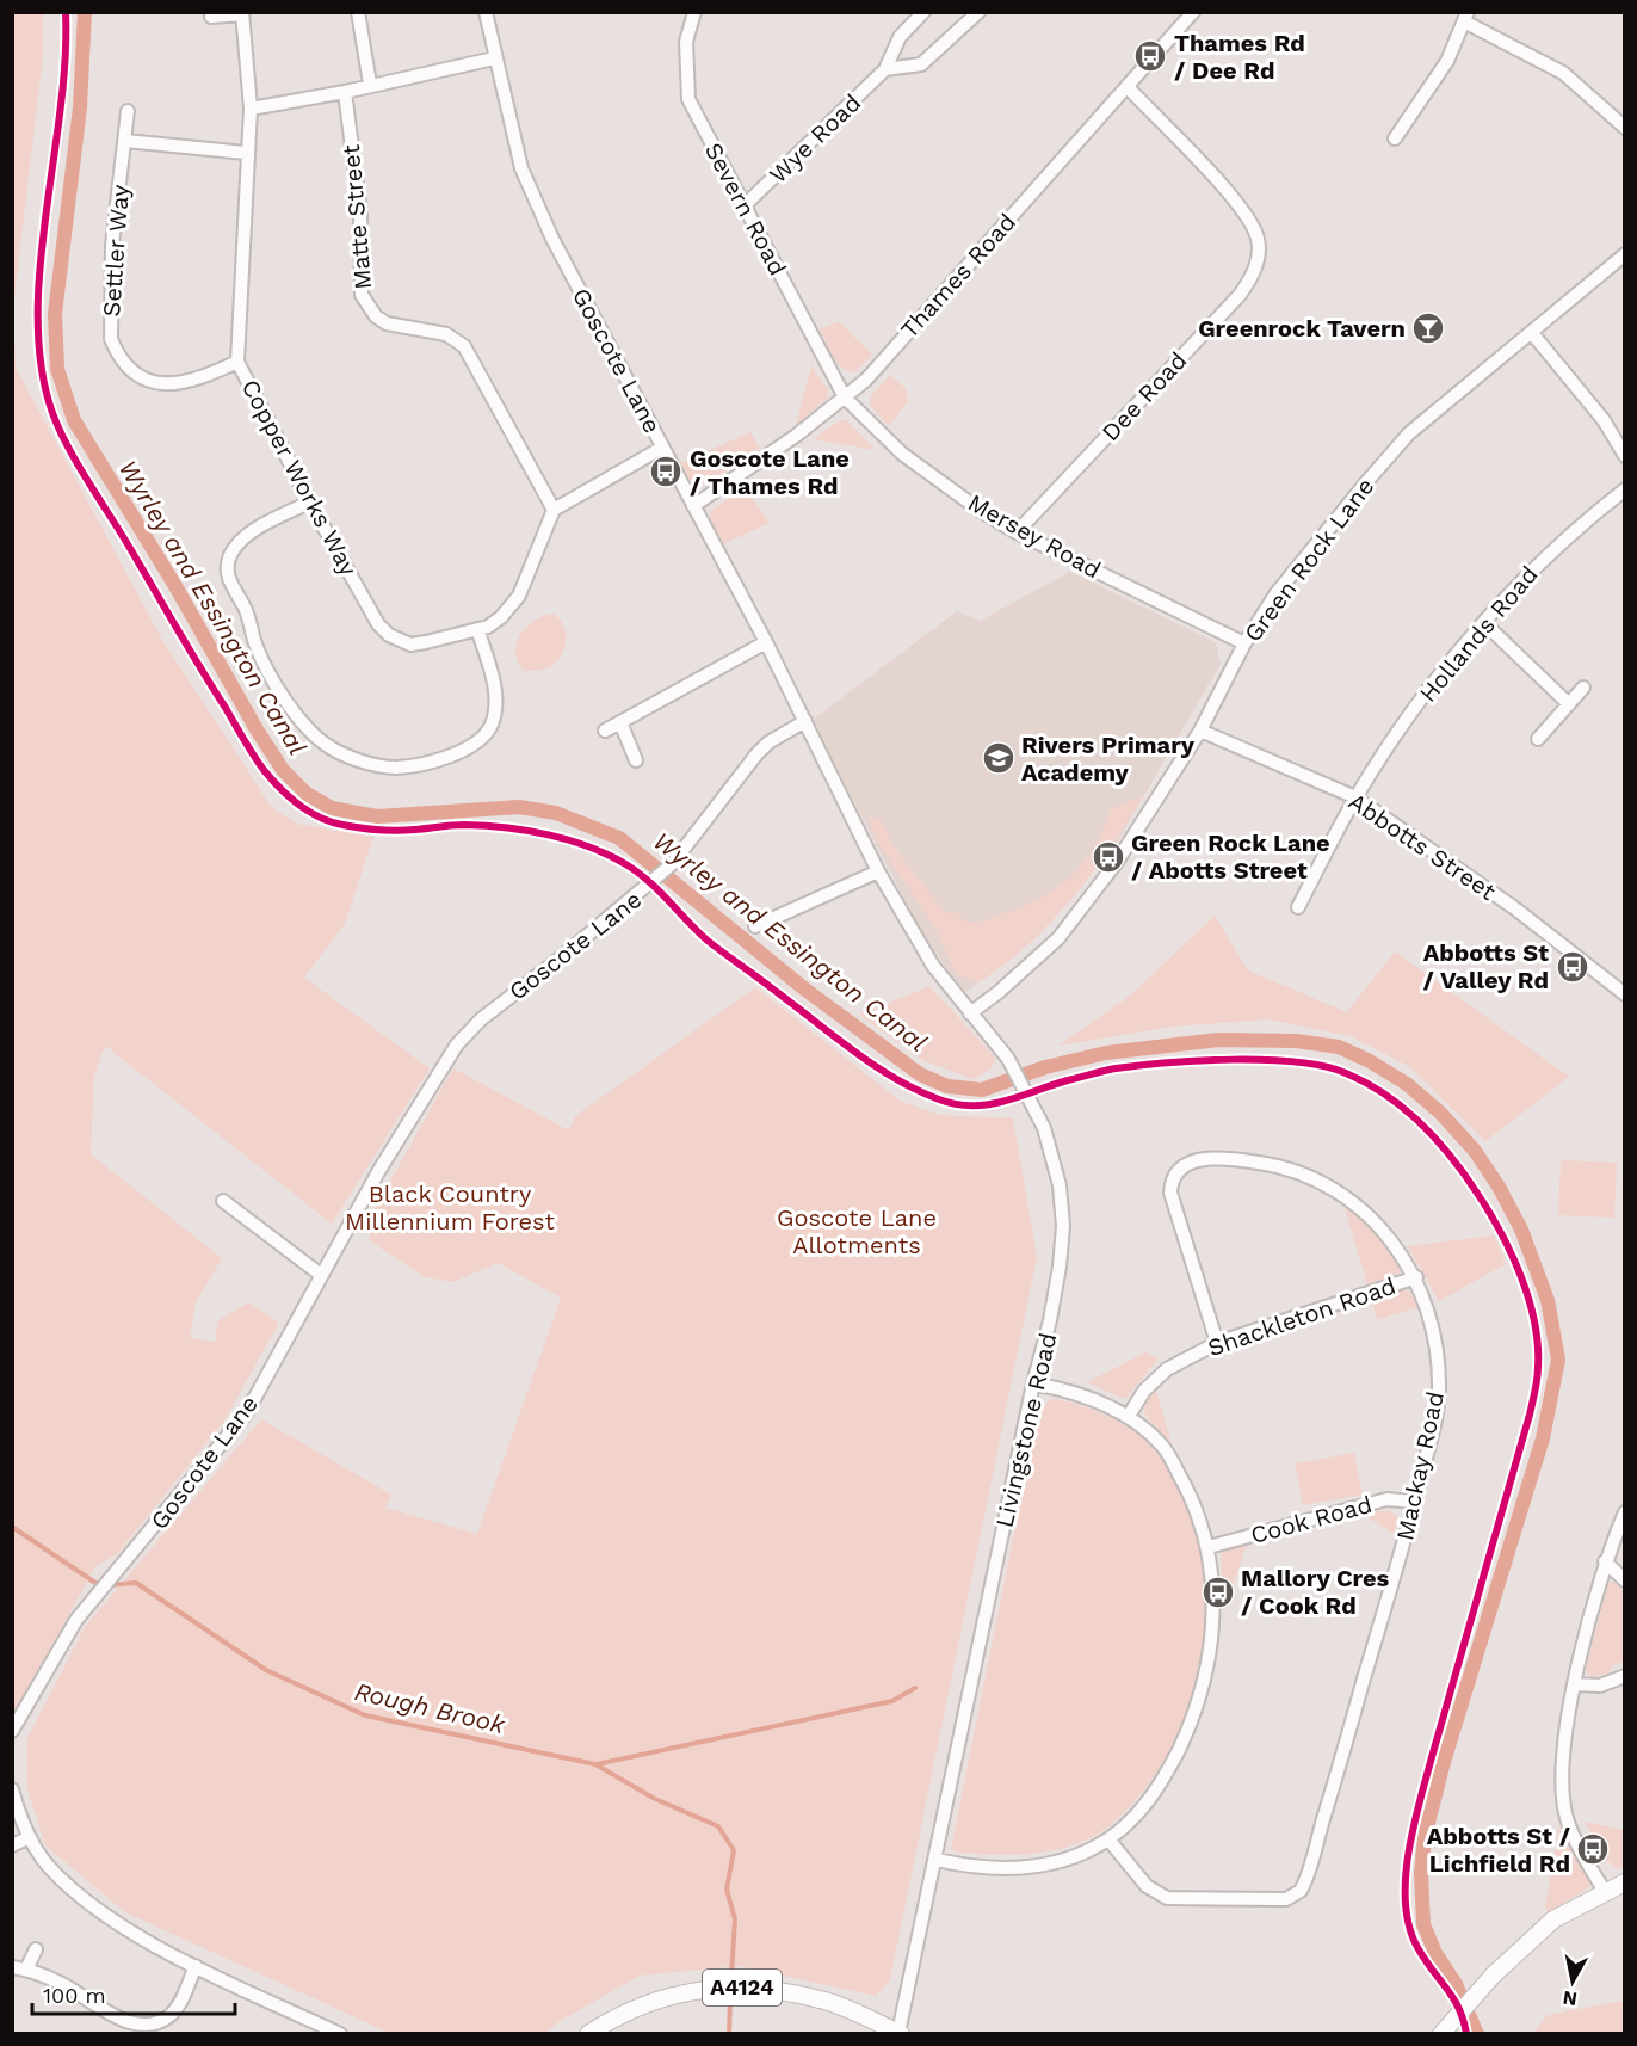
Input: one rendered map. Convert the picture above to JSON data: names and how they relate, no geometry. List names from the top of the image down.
{
  "streets": {
    "main road": ["A4124"],
    "street": [
      "Wye Road",
      "Severn Road",
      "Matte Street",
      "Settler Way",
      "Thames Road",
      "Goscote Lane",
      "Dee Road",
      "Copper Works Way",
      "Mersey Road",
      "Green Rock Lane",
      "Hollands Road",
      "Abbotts Street",
      "Shackleton Road",
      "Livingstone Road",
      "Mackay Road",
      "Cook Road"
    ]
  },
  "crossings": [
    ["Wye Road", "Severn Road"],
    ["Severn Road", "Thames Road"],
    ["Severn Road", "Mersey Road"],
    ["Matte Street", "Copper Works Way"],
    ["Settler Way", "Copper Works Way"],
    ["Thames Road", "Goscote Lane"],
    ["Thames Road", "Dee Road"],
    ["Thames Road", "Mersey Road"],
    ["Goscote Lane", "Livingstone Road"],
    ["Dee Road", "Mersey Road"],
    ["Mersey Road", "Green Rock Lane"],
    ["Green Rock Lane", "Abbotts Street"],
    ["Green Rock Lane", "Livingstone Road"],
    ["Hollands Road", "Abbotts Street"],
    ["Shackleton Road", "Mackay Road"],
    ["Livingstone Road", "A4124"],
    ["Mackay Road", "Cook Road"]
  ],
  "water": ["Wyrley and Essington Canal", "Rough Brook"],
  "parks": ["Black Country Millennium Forest", "Goscote Lane Allotments"],
  "places": {
    "bus stop": [
      "Thames Rd / Dee Rd",
      "Goscote Lane / Thames Rd",
      "Green Rock Lane / Abotts Street",
      "Abbotts St / Valley Rd",
      "Mallory Cres / Cook Rd",
      "Abbotts St / Lichfield Rd"
    ],
    "bar": ["Greenrock Tavern"],
    "school or university": ["Rivers Primary Academy"]
  },
  "scale_bar": "100 m",
  "north": "bottom"
}
